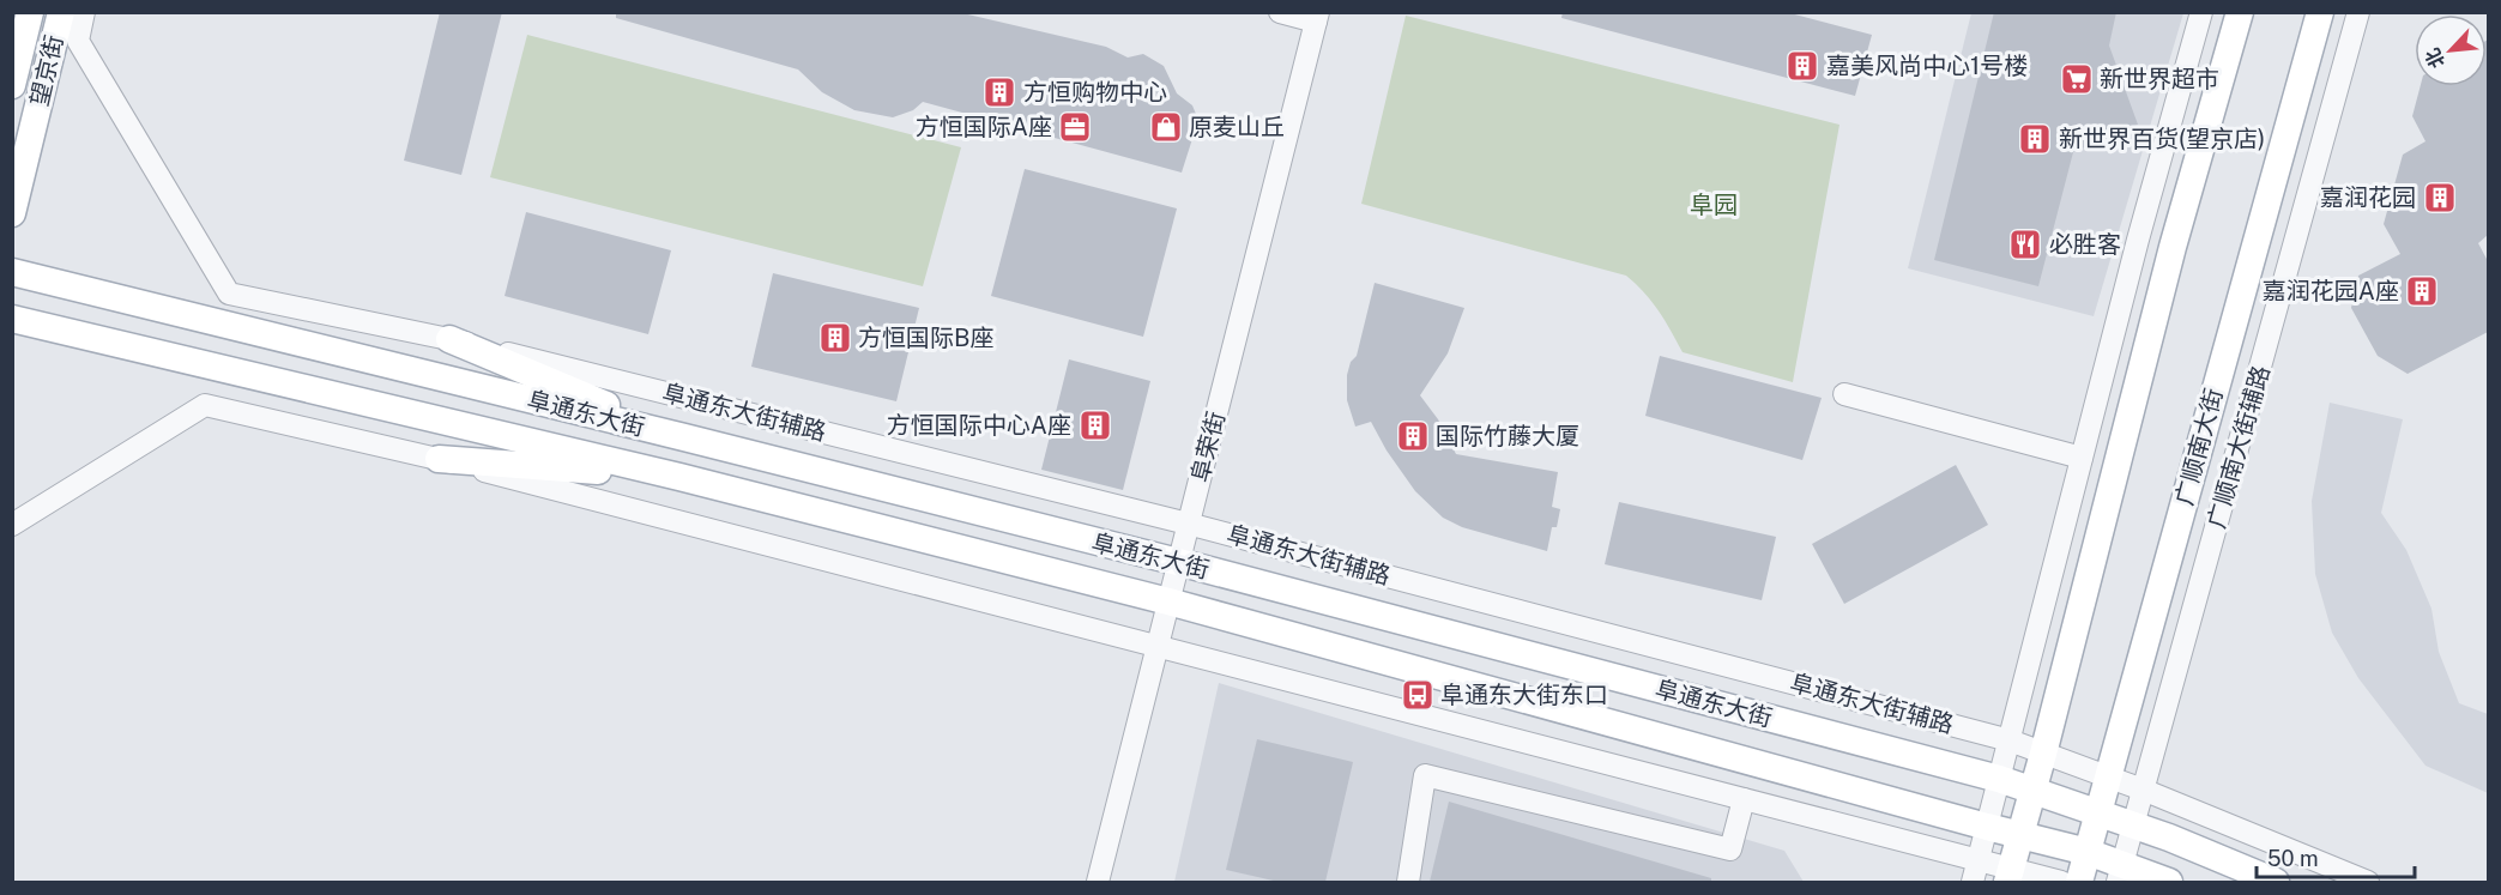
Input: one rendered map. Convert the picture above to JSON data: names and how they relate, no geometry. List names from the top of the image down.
{
  "streets": {
    "main road": ["望京街", "阜通东大街", "广顺南大街"],
    "street": ["阜通东大街辅路", "阜荣街", "广顺南大街辅路"]
  },
  "crossings": [
    ["阜通东大街辅路", "阜荣街"],
    ["阜通东大街辅路", "广顺南大街"],
    ["阜通东大街辅路", "广顺南大街辅路"],
    ["阜通东大街", "阜荣街"],
    ["阜通东大街", "广顺南大街"],
    ["阜通东大街", "广顺南大街辅路"]
  ],
  "parks": ["阜园"],
  "places": {
    "building": [
      "嘉美风尚中心1号楼",
      "方恒购物中心",
      "新世界百货(望京店)",
      "嘉润花园",
      "嘉润花园A座",
      "方恒国际B座",
      "方恒国际中心A座",
      "国际竹藤大厦"
    ],
    "supermarket": ["新世界超市"],
    "office": ["方恒国际A座"],
    "shop": ["原麦山丘"],
    "restaurant": ["必胜客"],
    "bus stop": ["阜通东大街东口"]
  },
  "scale_bar": "50 m",
  "north": "bottom left"
}
